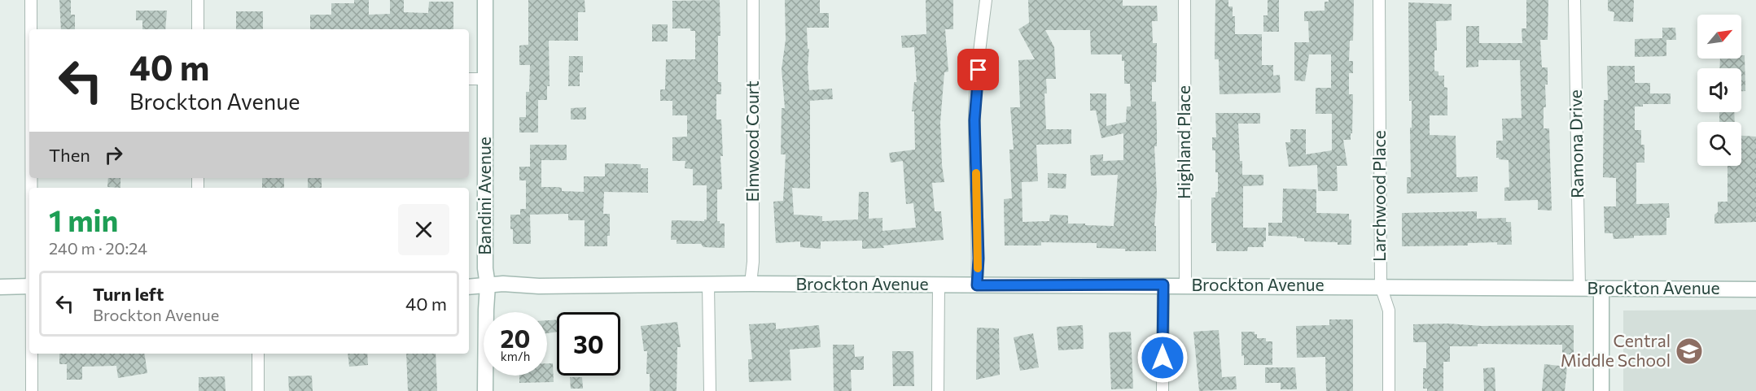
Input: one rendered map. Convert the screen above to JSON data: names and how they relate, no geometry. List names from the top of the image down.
{
  "streets": {
    "main road": ["Bandini Avenue", "Brockton Avenue"],
    "street": [
      "Elmwood Court",
      "Highland Place",
      "Ramona Drive",
      "Larchwood Place"
    ]
  },
  "crossings": [
    ["Elmwood Court", "Brockton Avenue"],
    ["Highland Place", "Brockton Avenue"],
    ["Ramona Drive", "Brockton Avenue"],
    ["Bandini Avenue", "Brockton Avenue"],
    ["Larchwood Place", "Brockton Avenue"]
  ],
  "places": {
    "school or university": ["Central Middle School"]
  },
  "north": "top right",
  "page": {
    "turn": ["40 m", "Brockton Avenue"],
    "then": "Then",
    "heading": ["1 min", "240 m · 20:24"],
    "list": [
      {
        "name": "Turn left",
        "note": "Brockton Avenue",
        "value": "40 m"
      }
    ],
    "speed": "20 km/h",
    "limit": "30"
  }
}
